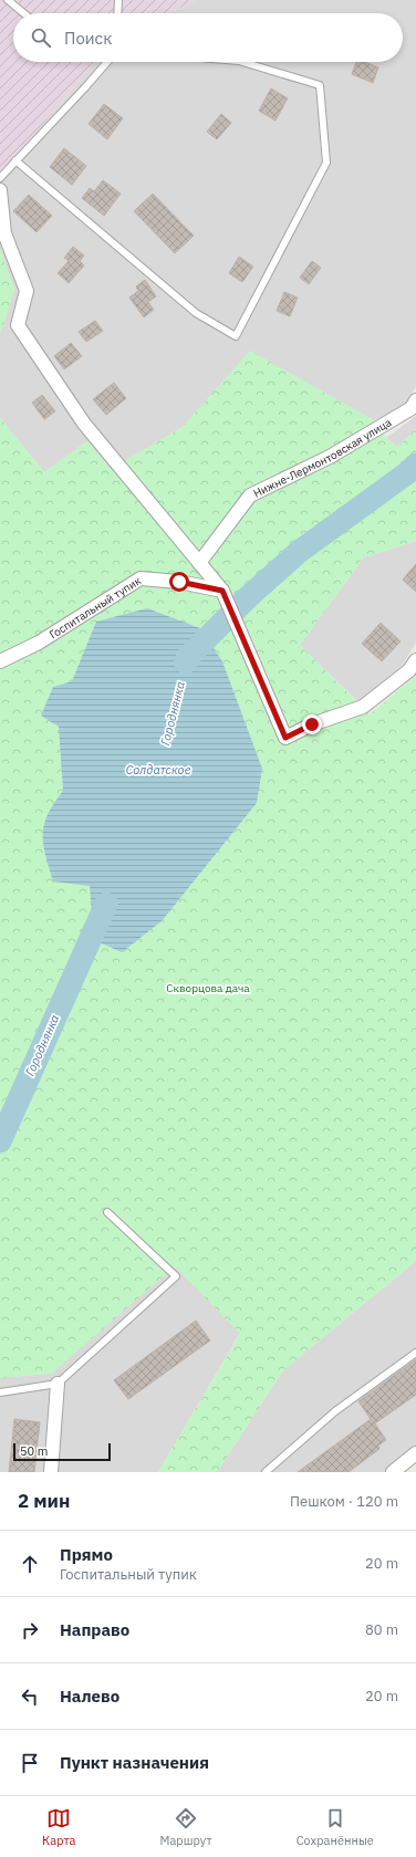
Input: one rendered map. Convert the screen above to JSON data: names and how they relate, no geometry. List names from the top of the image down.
{
  "streets": {
    "street": ["Нижне-Лермонтовская улица", "Госпитальный тупик"]
  },
  "water": ["Городнянка", "Солдатское"],
  "parks": ["Скворцова дача"],
  "scale_bar": "50 m",
  "page": {
    "search": "Поиск",
    "scale": "50 m",
    "heading": ["2 мин", "Пешком · 120 m"],
    "list": [
      ["Прямо", "Госпитальный тупик", "20 m"],
      ["Направо", "80 m"],
      ["Налево", "20 m"],
      "Пункт назначения"
    ],
    "nav": ["Карта", "Маршрут", "Сохранённые"]
  }
}
